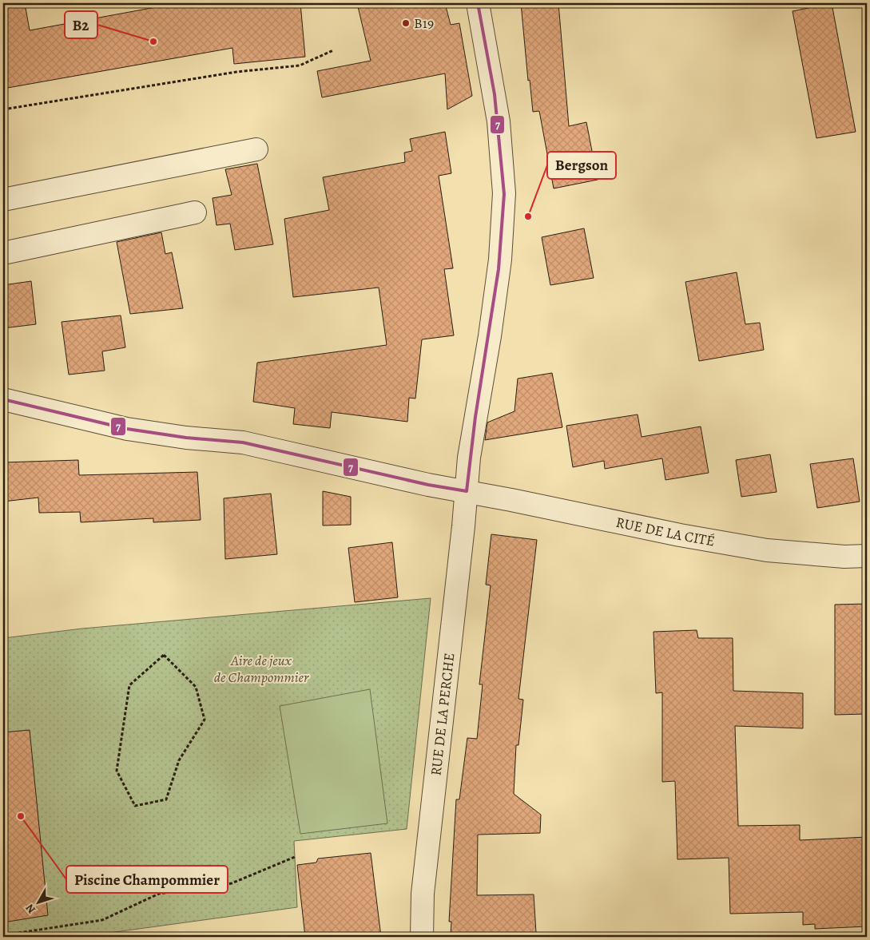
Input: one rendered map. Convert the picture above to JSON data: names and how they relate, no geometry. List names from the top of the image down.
{
  "streets": {
    "street": ["RUE DE LA CITÉ", "RUE DE LA PERCHE"]
  },
  "crossings": [
    ["RUE DE LA CITÉ", "RUE DE LA PERCHE"]
  ],
  "parks": ["Aire de jeux de Champommier"],
  "places": [
    "B19",
    "B2",
    "Bergson",
    "Piscine Champommier"
  ],
  "lines": ["transit line 7"],
  "north": "bottom left"
}
